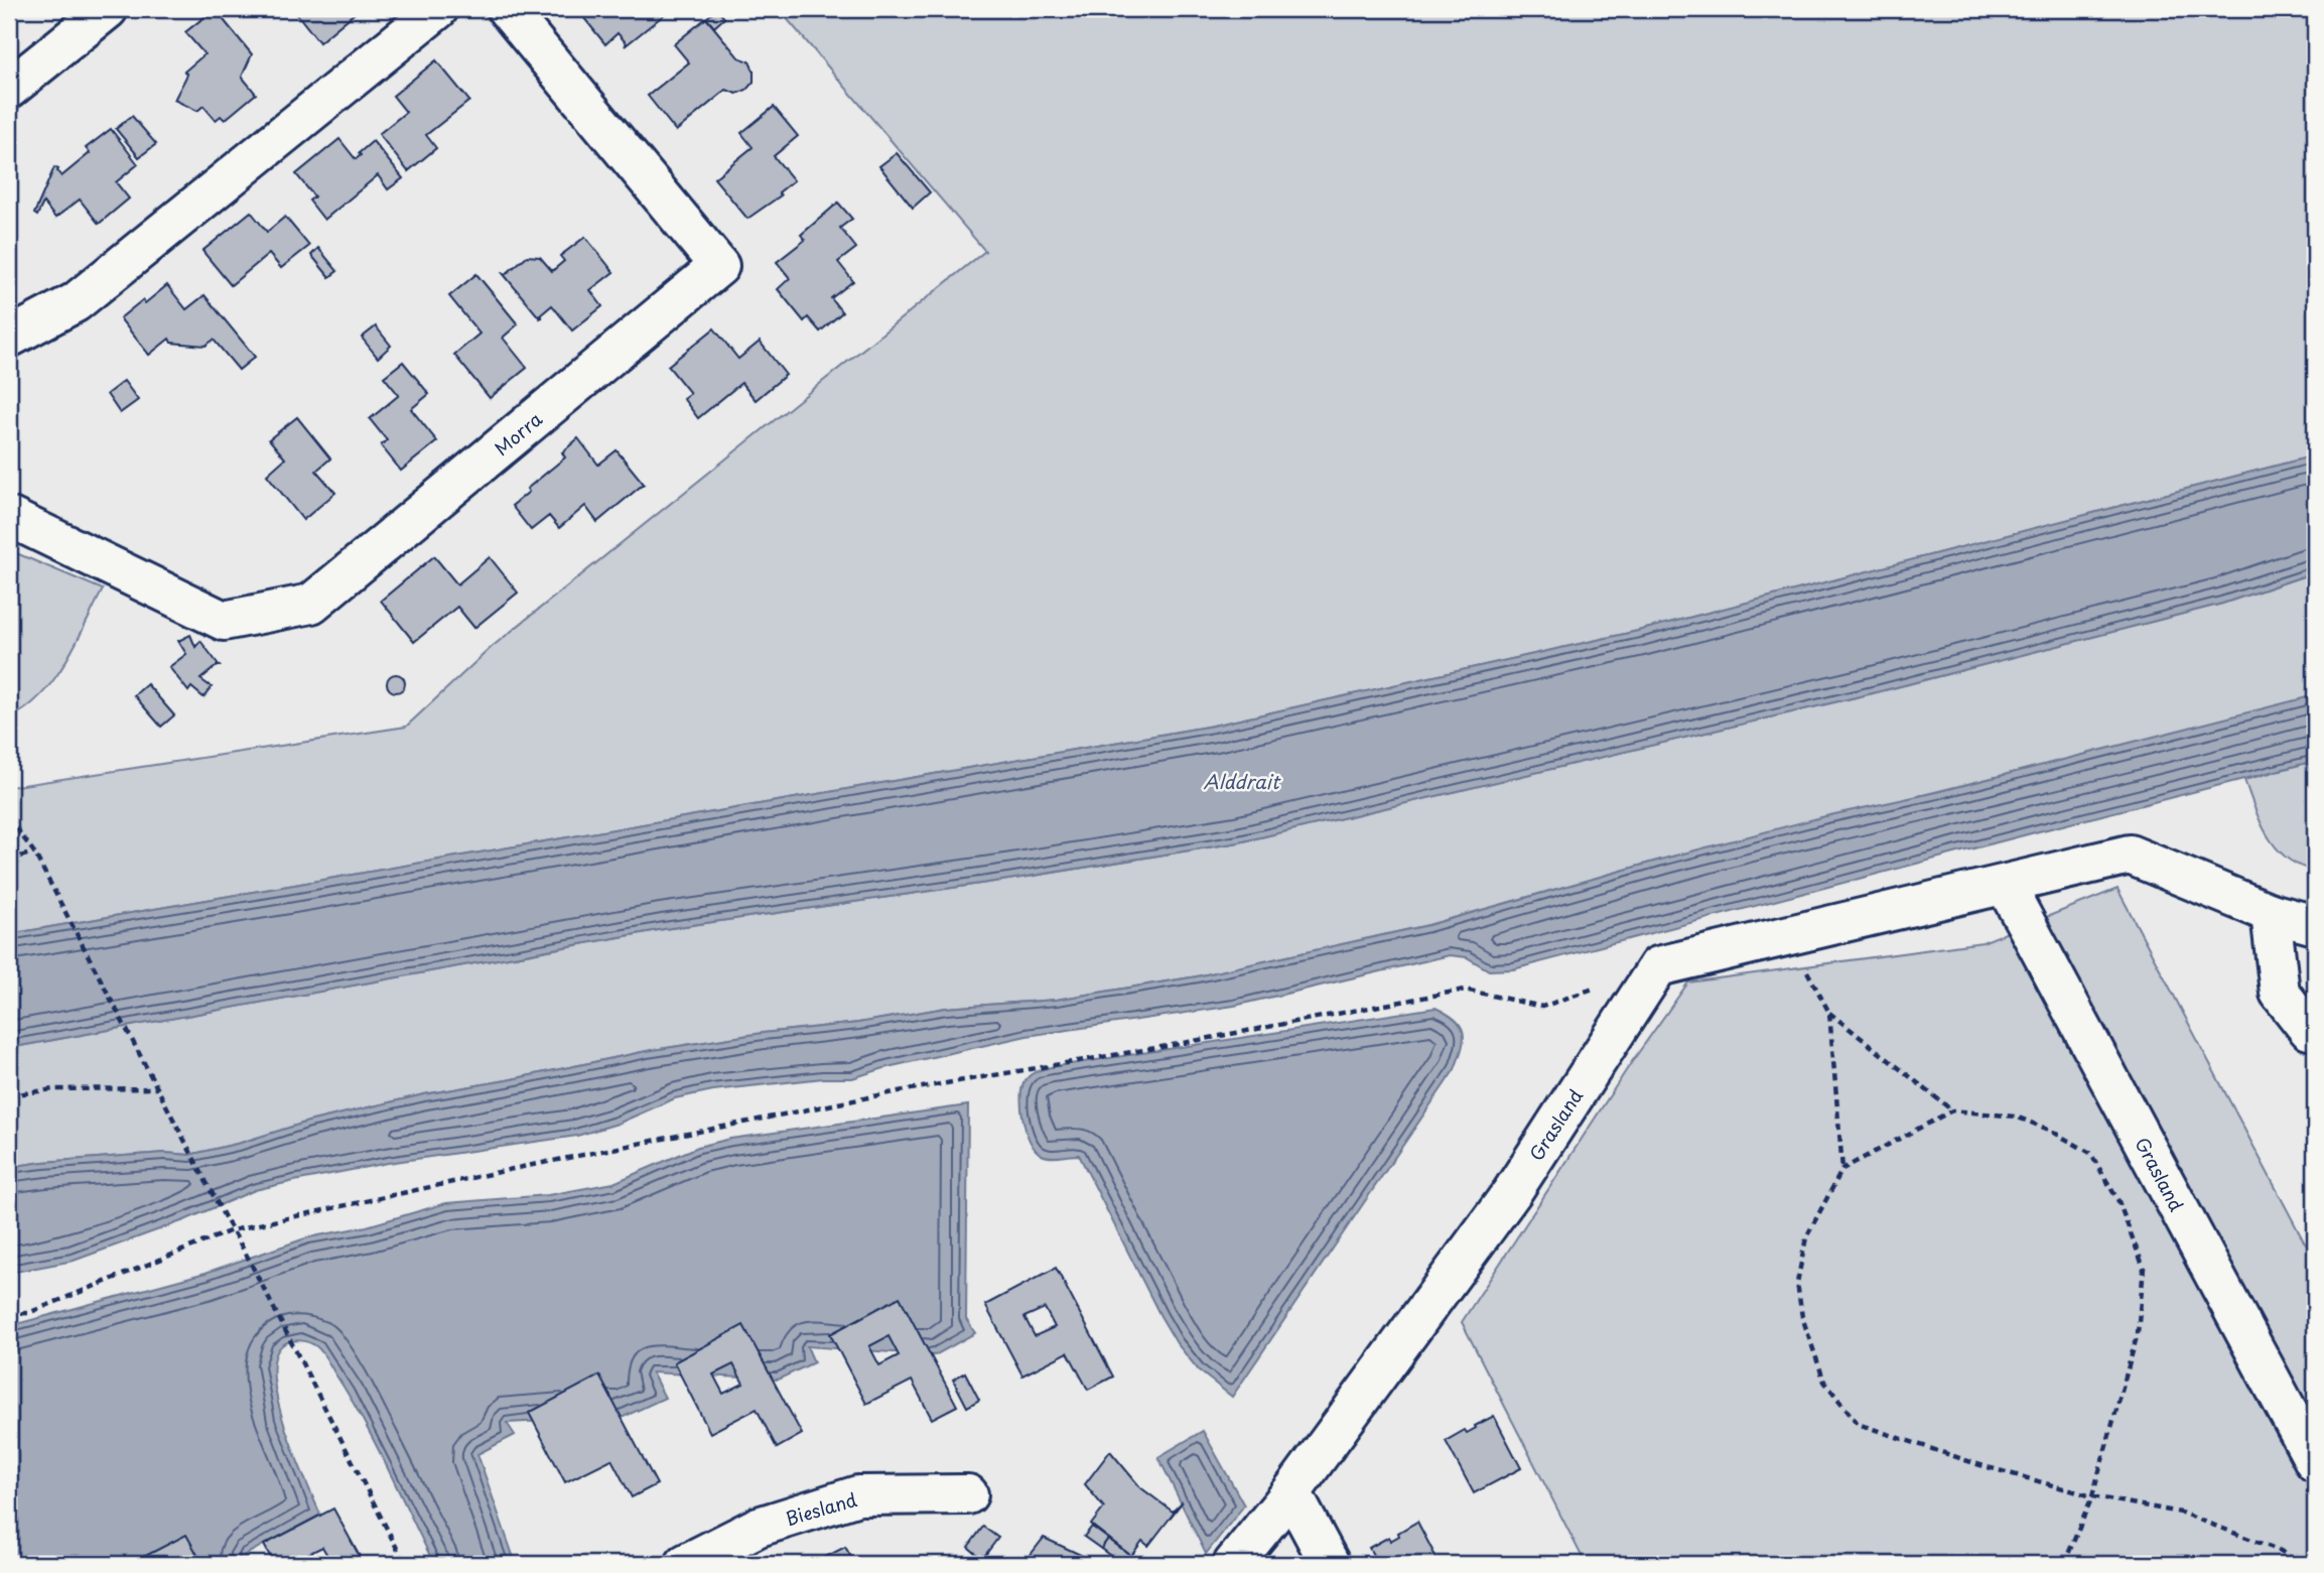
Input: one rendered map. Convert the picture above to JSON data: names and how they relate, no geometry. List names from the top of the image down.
{
  "streets": {
    "street": ["Morra", "Grasland", "Biesland"]
  },
  "water": ["Alddrait"]
}
